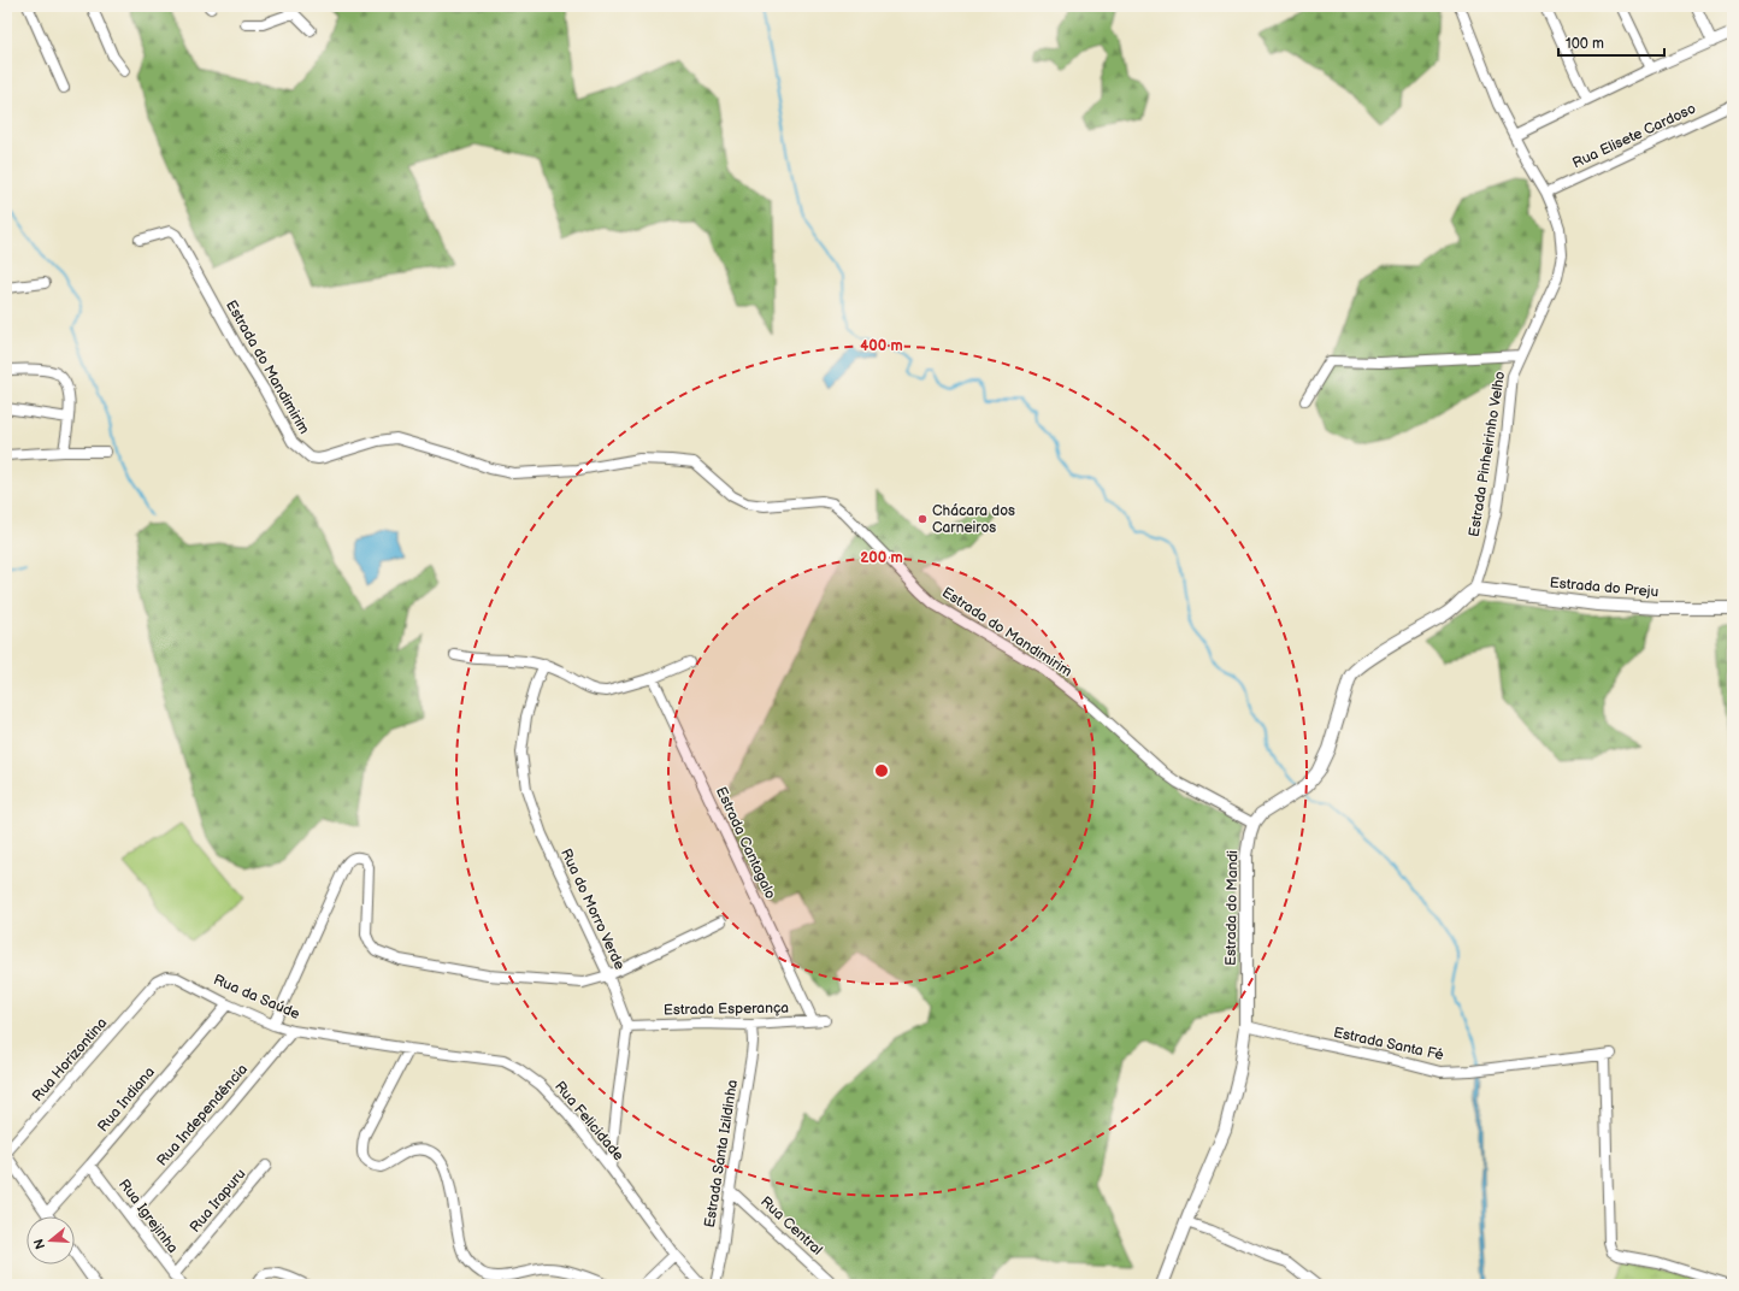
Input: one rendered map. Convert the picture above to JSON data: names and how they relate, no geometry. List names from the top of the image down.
{
  "streets": {
    "main road": ["Estrada do Preju", "Estrada do Mandi"],
    "street": [
      "Rua Elisete Cardoso",
      "Estrada do Mandimirim",
      "Estrada Pinheirinho Velho",
      "Estrada Cantagalo",
      "Rua do Morro Verde",
      "Rua da Saúde",
      "Estrada Esperança",
      "Estrada Santa Fé",
      "Rua Horizontina",
      "Rua Indiana",
      "Rua Independência",
      "Rua Felicidade",
      "Estrada Santa Izildinha",
      "Rua Irapuru",
      "Rua Igrejinha",
      "Rua Central"
    ]
  },
  "crossings": [
    ["Rua Elisete Cardoso", "Estrada Pinheirinho Velho"],
    ["Estrada do Mandimirim", "Estrada do Mandi"],
    ["Estrada Pinheirinho Velho", "Estrada do Preju"],
    ["Estrada Cantagalo", "Estrada Esperança"],
    ["Estrada do Mandi", "Estrada Santa Fé"],
    ["Rua do Morro Verde", "Estrada Esperança"],
    ["Rua do Morro Verde", "Rua Felicidade"],
    ["Rua da Saúde", "Rua Horizontina"],
    ["Rua da Saúde", "Rua Indiana"],
    ["Rua da Saúde", "Rua Independência"],
    ["Rua da Saúde", "Rua Felicidade"],
    ["Estrada Esperança", "Estrada Santa Izildinha"],
    ["Rua Indiana", "Rua Igrejinha"],
    ["Rua Independência", "Rua Igrejinha"],
    ["Estrada Santa Izildinha", "Rua Central"],
    ["Rua Irapuru", "Rua Igrejinha"]
  ],
  "places": ["Chácara dos Carneiros"],
  "scale_bar": "100 m",
  "north": "left",
  "rings": ["400 m", "200 m"]
}
